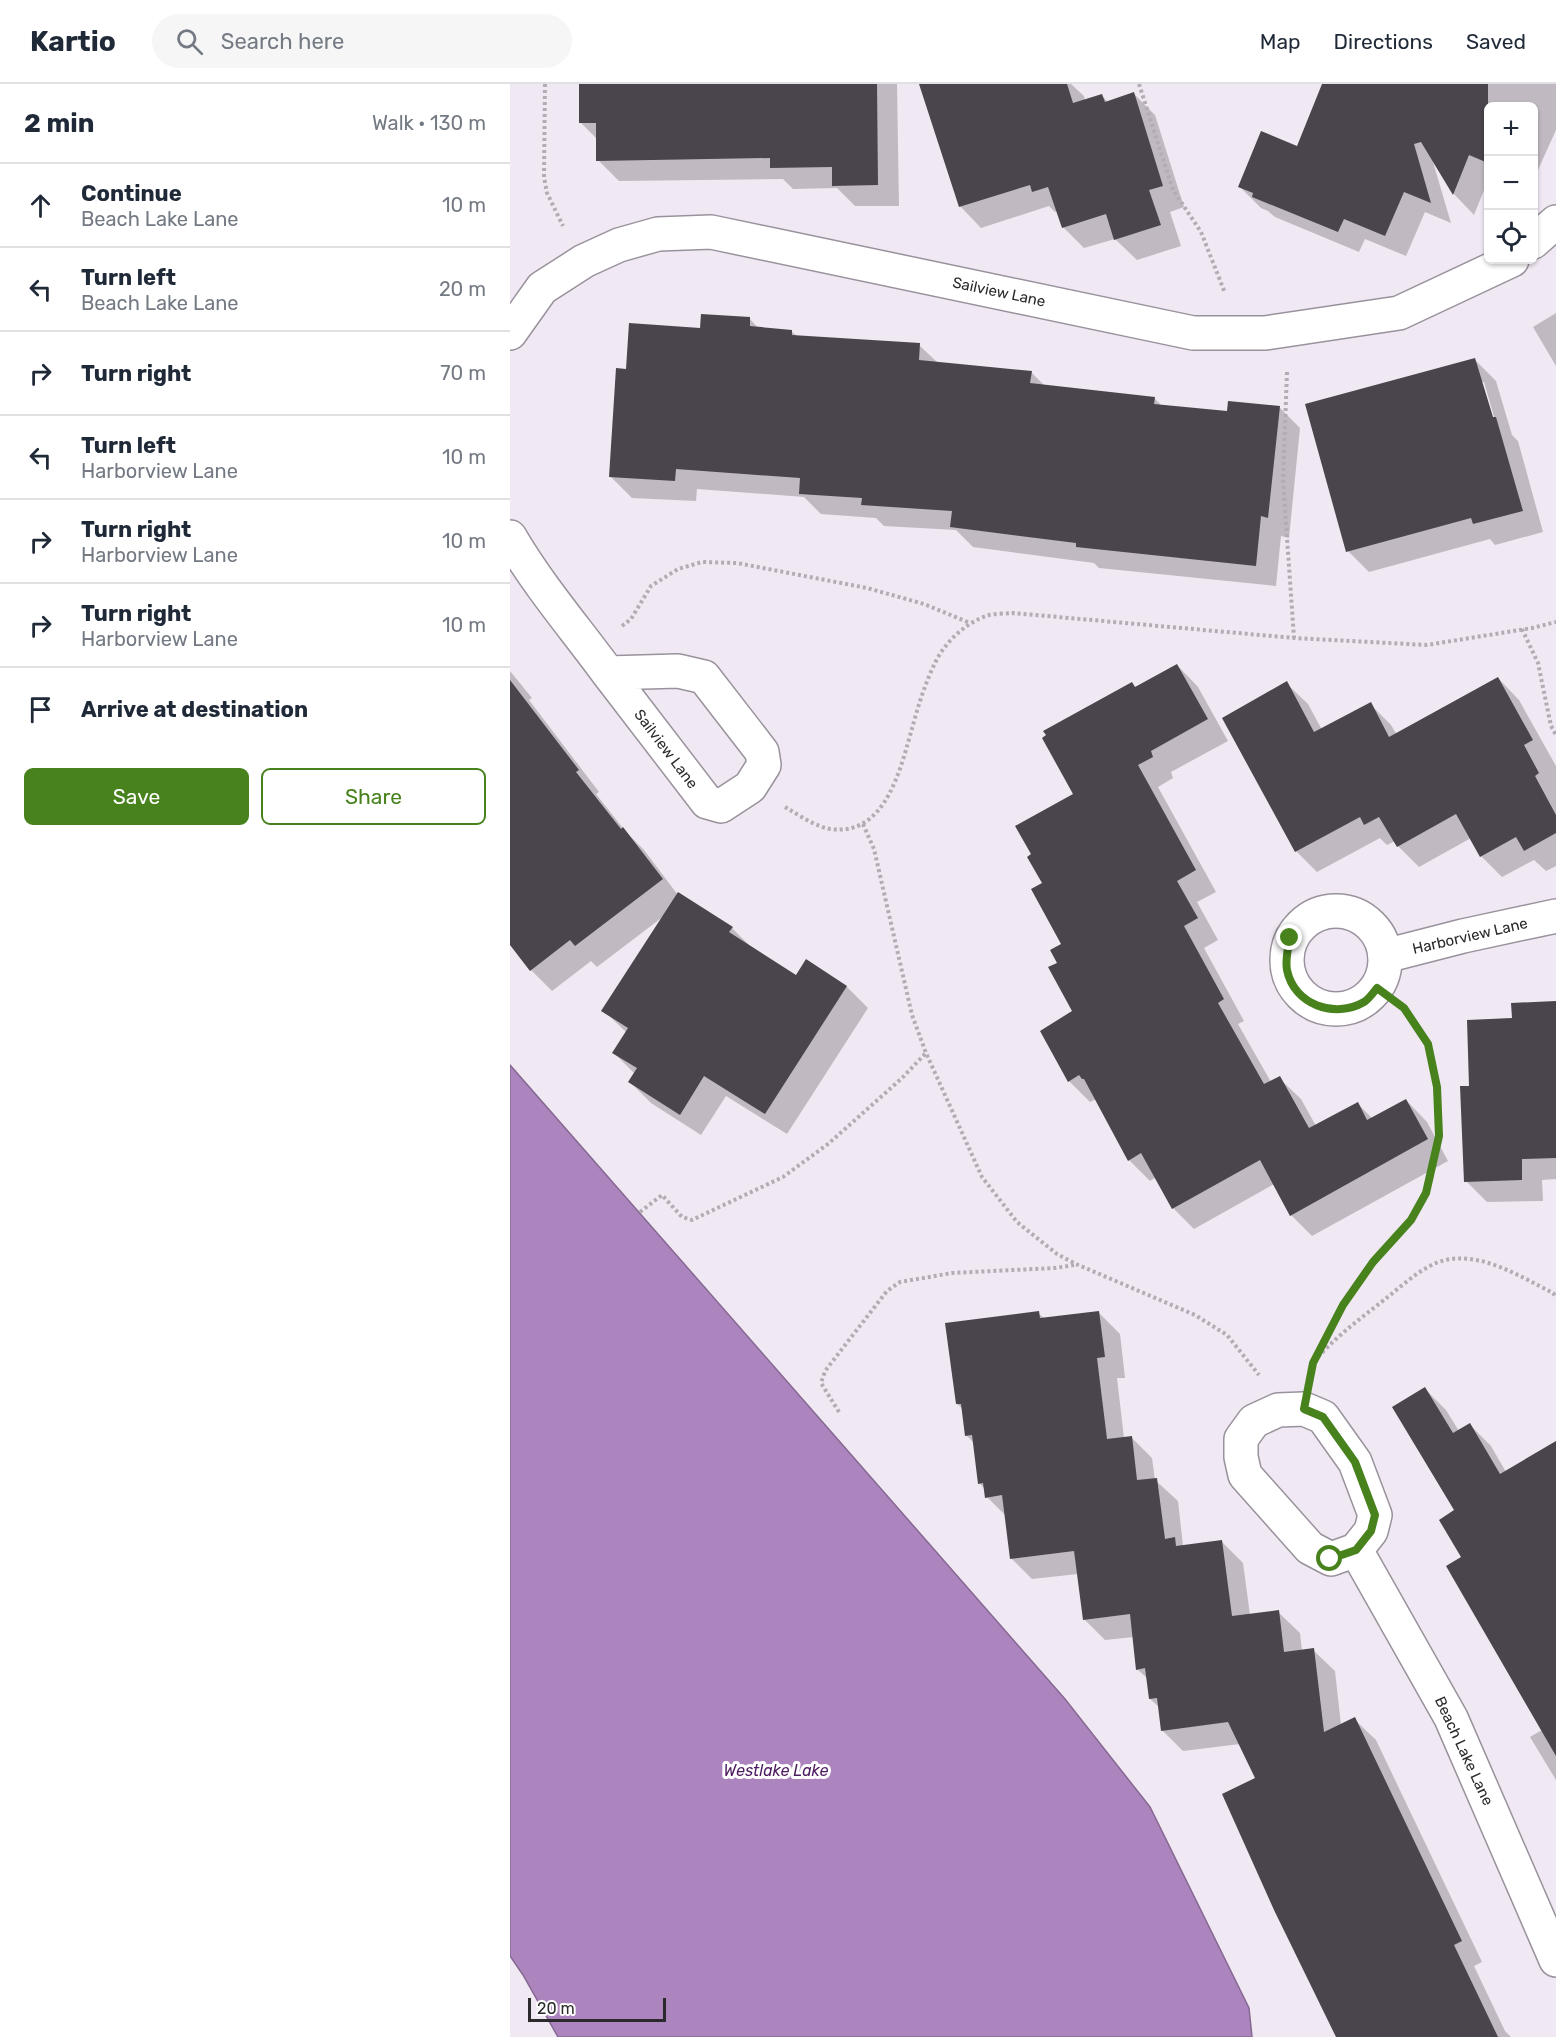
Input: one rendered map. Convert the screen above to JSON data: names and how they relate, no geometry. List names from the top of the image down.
{
  "streets": {
    "street": ["Sailview Lane", "Harborview Lane", "Beach Lake Lane"]
  },
  "water": ["Westlake Lake"],
  "scale_bar": "20 m",
  "page": {
    "header": "Kartio",
    "search": "Search here",
    "nav": ["Map", "Directions", "Saved"],
    "heading": ["2 min", "Walk · 130 m"],
    "map_buttons": ["+", "−"],
    "list": [
      ["Continue", "Beach Lake Lane", "10 m"],
      ["Turn left", "Beach Lake Lane", "20 m"],
      ["Turn right", "70 m"],
      ["Turn left", "Harborview Lane", "10 m"],
      ["Turn right", "Harborview Lane", "10 m"],
      ["Turn right", "Harborview Lane", "10 m"],
      "Arrive at destination"
    ],
    "buttons": ["Save", "Share"],
    "scale": "20 m"
  }
}
